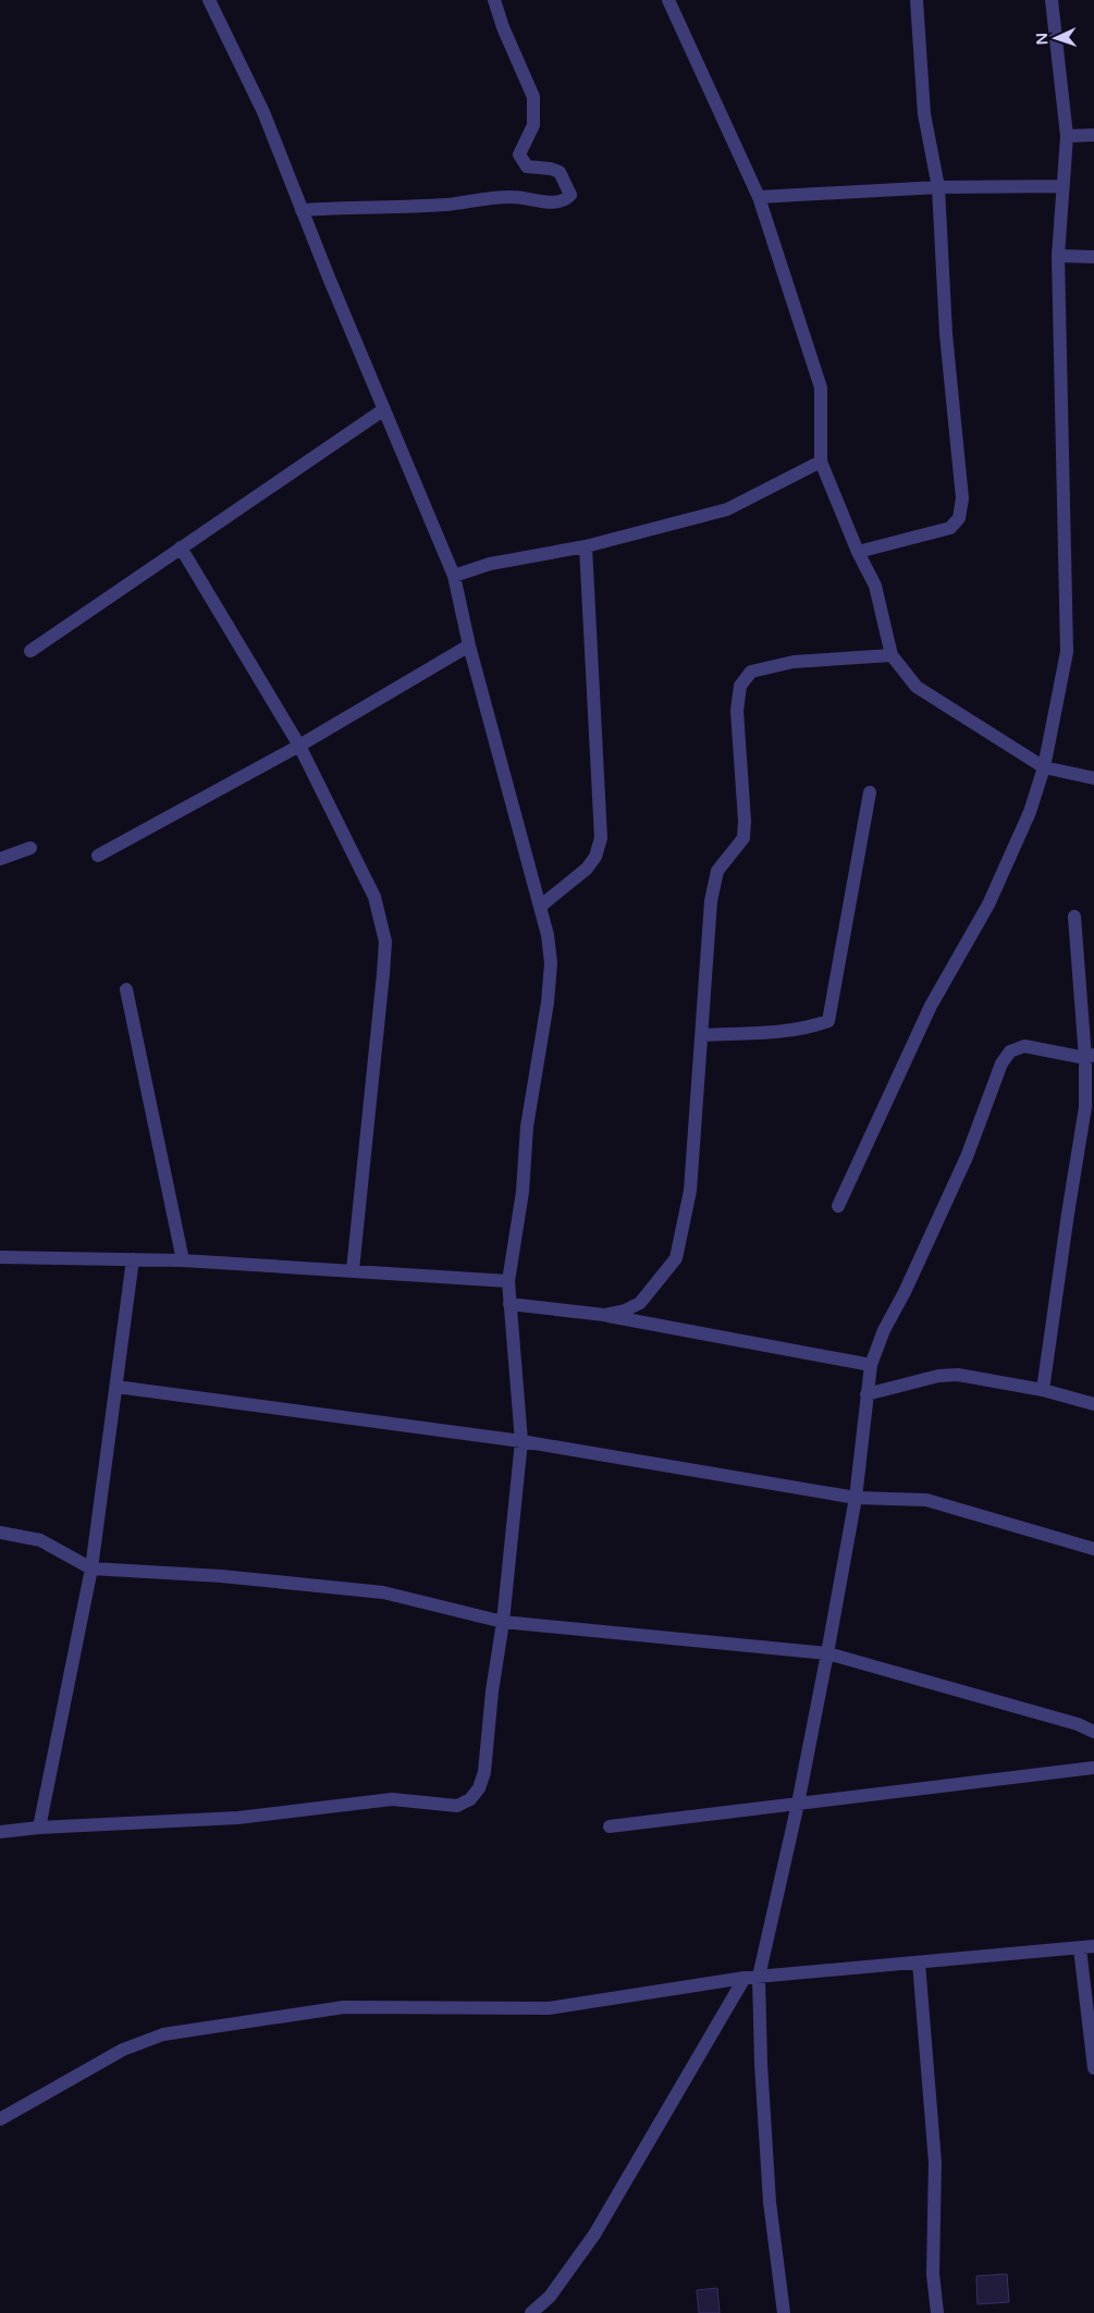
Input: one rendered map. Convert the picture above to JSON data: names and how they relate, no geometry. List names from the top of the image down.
{
  "north": "left"
}
